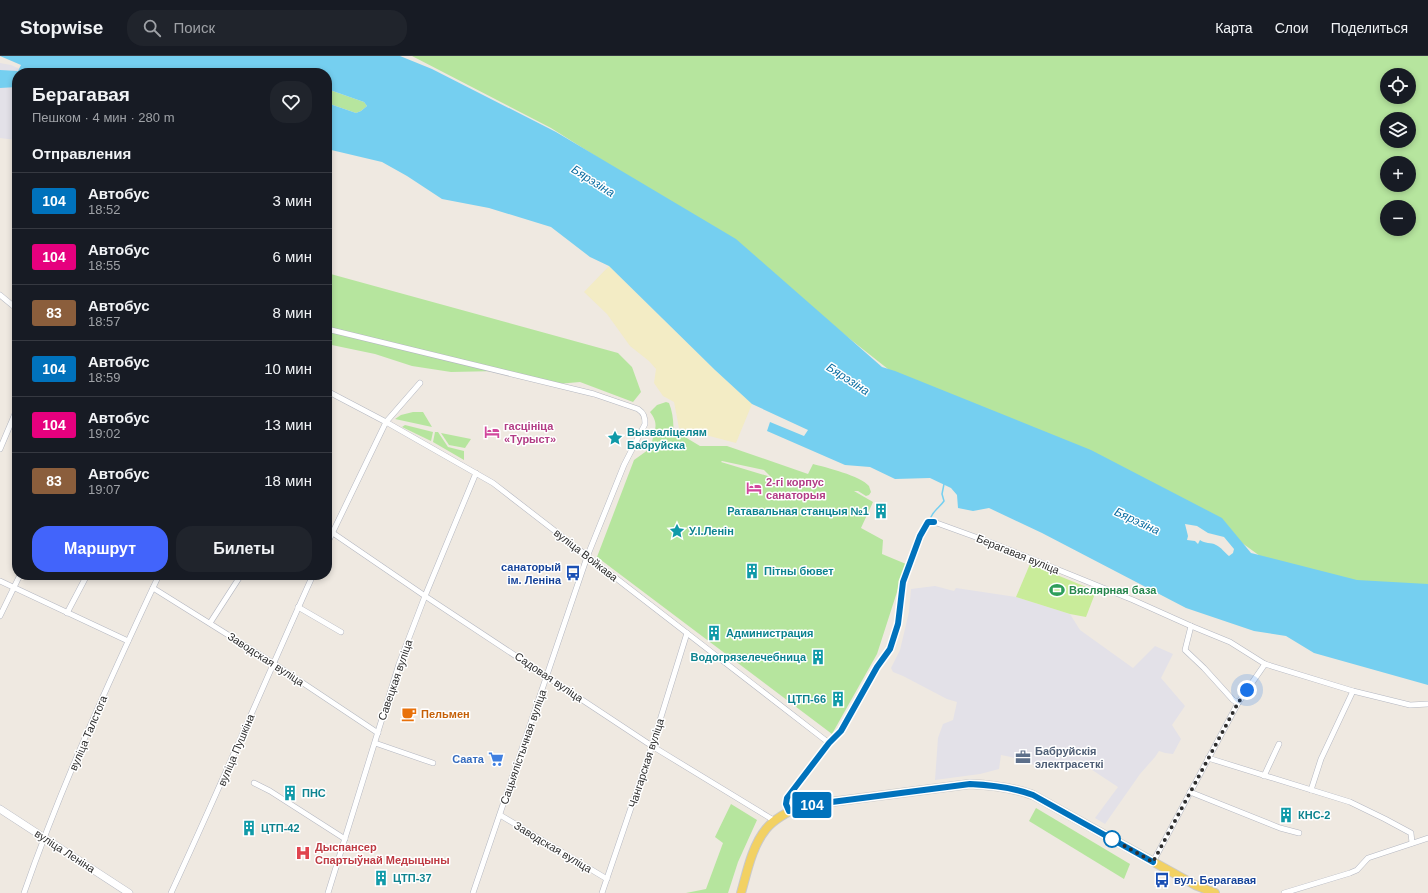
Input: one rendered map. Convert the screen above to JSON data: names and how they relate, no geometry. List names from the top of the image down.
{
  "streets": {
    "main road": ["вуліца Леніна"],
    "street": [
      "Берагавая вуліца",
      "вуліца Войкава",
      "Заводская вуліца",
      "Садовая вуліца",
      "Савецкая вуліца",
      "вуліца Талстога",
      "Сацыялістычная вуліца",
      "вуліца Пушкіна",
      "Чангарская вуліца"
    ]
  },
  "crossings": [
    ["Берагавая вуліца", "вуліца Войкава"],
    ["вуліца Войкава", "Савецкая вуліца"],
    ["вуліца Войкава", "Сацыялістычная вуліца"],
    ["вуліца Войкава", "Чангарская вуліца"],
    ["Заводская вуліца", "Савецкая вуліца"],
    ["Заводская вуліца", "вуліца Талстога"],
    ["Заводская вуліца", "Сацыялістычная вуліца"],
    ["Заводская вуліца", "вуліца Пушкіна"],
    ["Заводская вуліца", "Чангарская вуліца"],
    ["Садовая вуліца", "Савецкая вуліца"],
    ["Садовая вуліца", "Сацыялістычная вуліца"],
    ["Садовая вуліца", "Чангарская вуліца"],
    ["вуліца Талстога", "вуліца Леніна"]
  ],
  "water": ["Бярэзіна"],
  "places": {
    "hotel": ["гасцініца «Турыст»", "2-гі корпус санаторыя"],
    "place": ["Вызваліцелям Бабруйска", "У.І.Ленін"],
    "building": [
      "Ратавальная станцыя №1",
      "Пітны бювет",
      "Администрация",
      "Водогрязелечебница",
      "ЦТП-66",
      "ПНС",
      "КНС-2",
      "ЦТП-42",
      "ЦТП-37"
    ],
    "bus stop": ["санаторый ім. Леніна", "вул. Берагавая"],
    "sports": ["Вяслярная база"],
    "cafe": ["Пельмен"],
    "office": ["Бабруйскія электрасеткі"],
    "supermarket": ["Саата"],
    "hospital": ["Дыспансер Спартыўнай Медыцыны"]
  },
  "lines": ["bus line 104"],
  "page": {
    "header": "Stopwise",
    "search": "Поиск",
    "nav": ["Карта", "Слои", "Поделиться"],
    "on_map": "104",
    "map_buttons": ["+", "−"],
    "heading": [
      ["Берагавая", "Пешком · 4 мин · 280 m"],
      "Отправления"
    ],
    "list": [
      {
        "mark": "104",
        "name": "Автобус",
        "note": "18:52",
        "value": "3 мин"
      },
      {
        "mark": "104",
        "name": "Автобус",
        "note": "18:55",
        "value": "6 мин"
      },
      {
        "mark": "83",
        "name": "Автобус",
        "note": "18:57",
        "value": "8 мин"
      },
      {
        "mark": "104",
        "name": "Автобус",
        "note": "18:59",
        "value": "10 мин"
      },
      {
        "mark": "104",
        "name": "Автобус",
        "note": "19:02",
        "value": "13 мин"
      },
      {
        "mark": "83",
        "name": "Автобус",
        "note": "19:07",
        "value": "18 мин"
      }
    ],
    "buttons": ["Маршрут", "Билеты"]
  }
}
